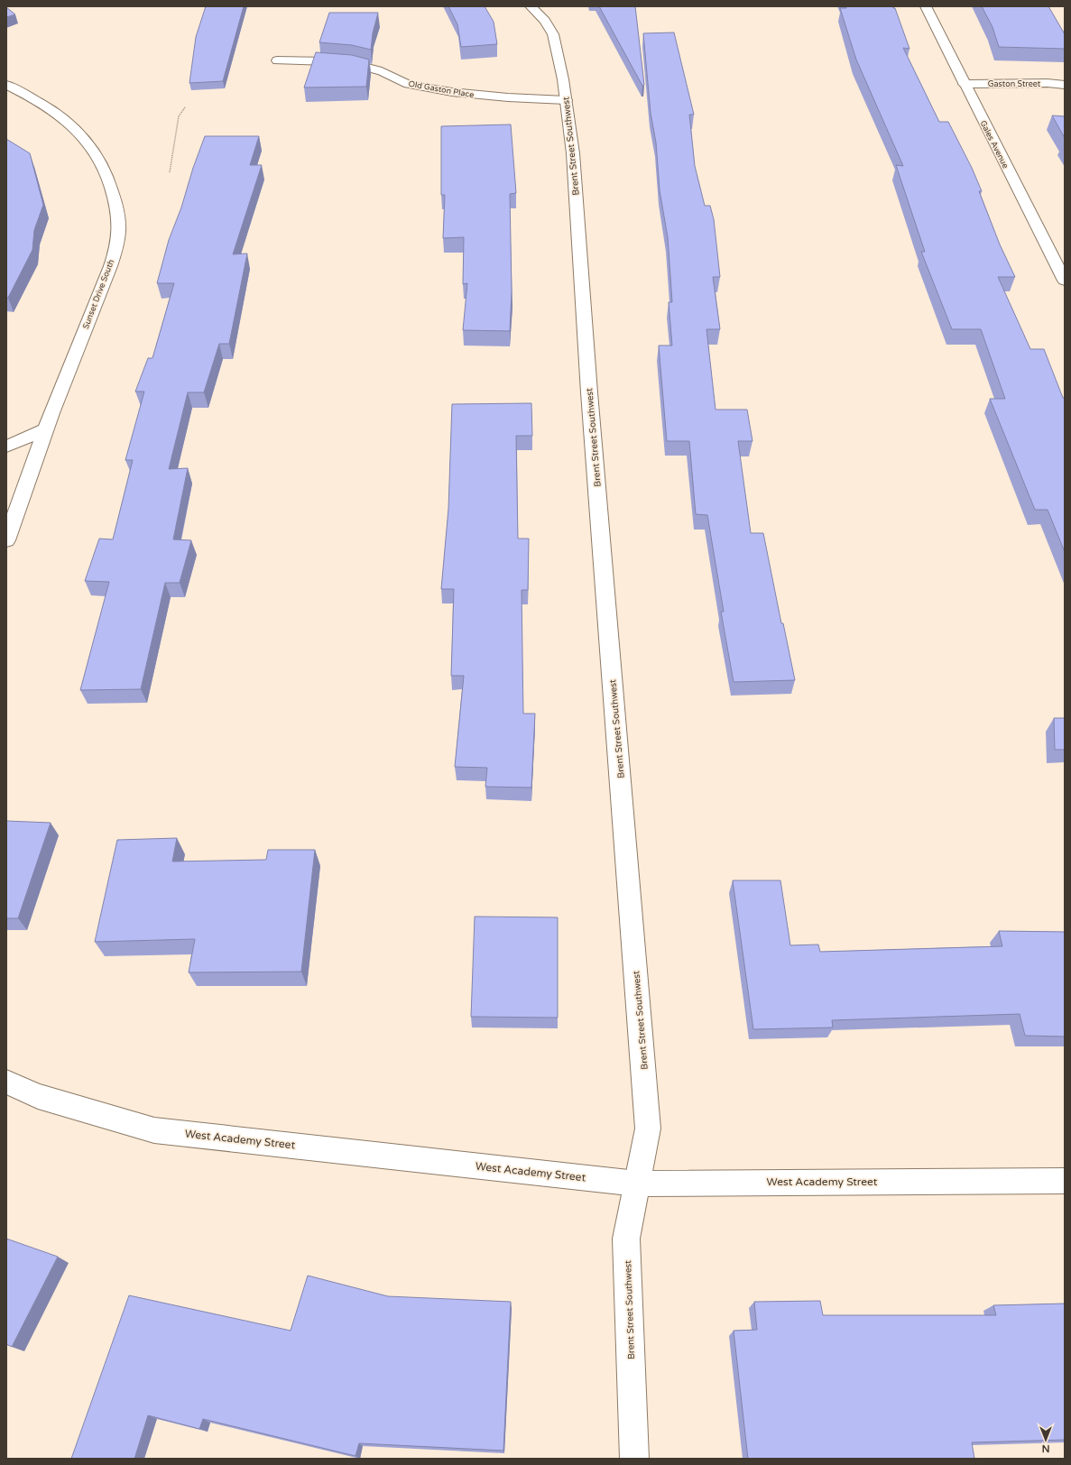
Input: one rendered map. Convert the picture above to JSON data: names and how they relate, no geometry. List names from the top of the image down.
{
  "streets": {
    "street": [
      "Gaston Street",
      "Old Gaston Place",
      "Gales Avenue",
      "Brent Street Southwest",
      "Sunset Drive South",
      "West Academy Street"
    ]
  },
  "crossings": [
    ["Gaston Street", "Gales Avenue"],
    ["Old Gaston Place", "Brent Street Southwest"],
    ["Brent Street Southwest", "West Academy Street"]
  ],
  "north": "bottom"
}
